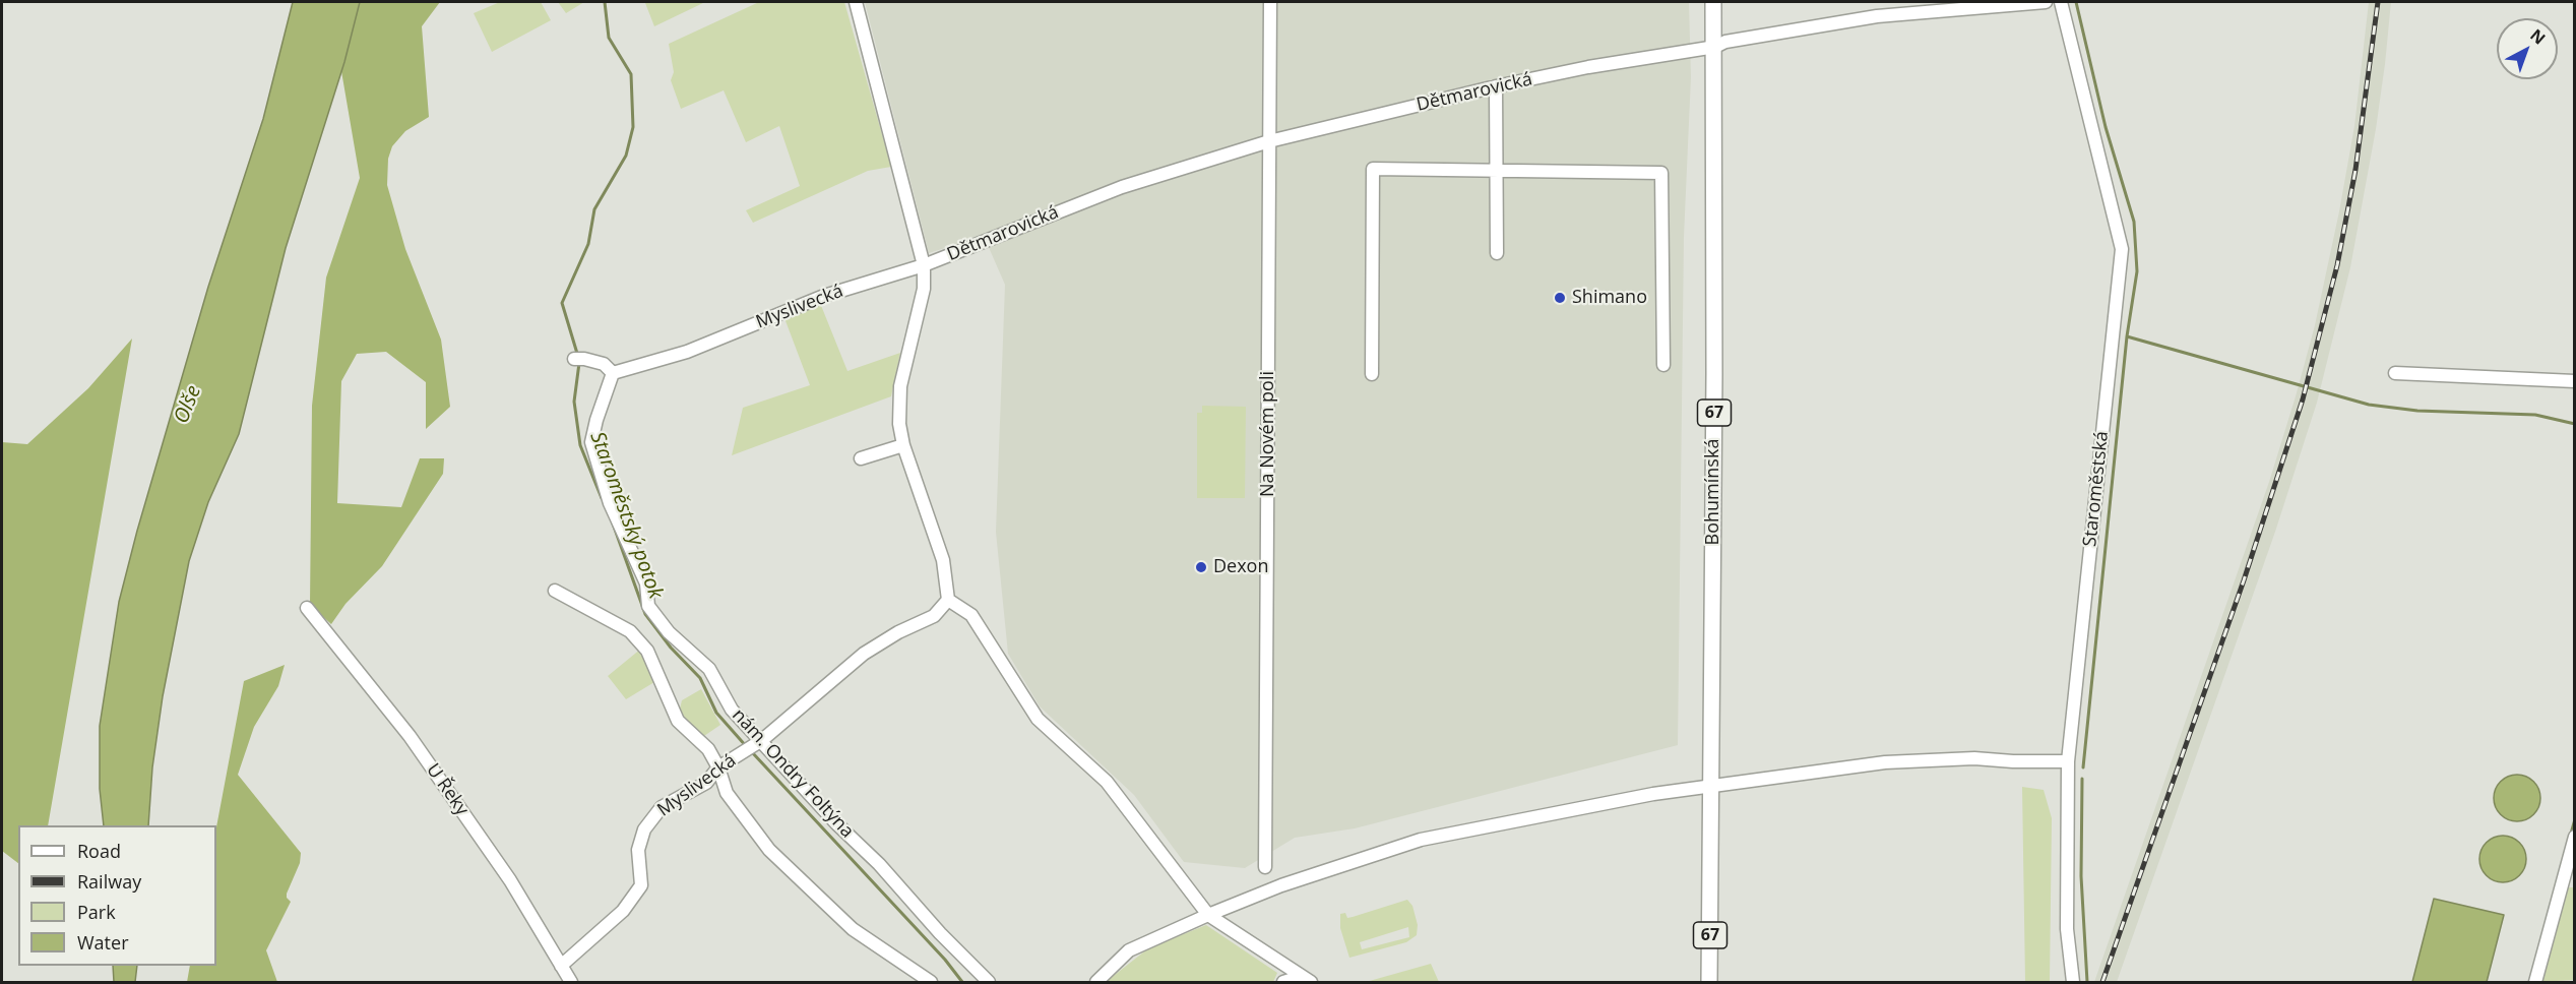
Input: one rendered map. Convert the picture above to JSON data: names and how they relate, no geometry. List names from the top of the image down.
{
  "streets": {
    "main road": ["67", "Bohumínská"],
    "street": [
      "Dětmarovická",
      "Myslivecká",
      "Na Novém poli",
      "Staroměstská",
      "nám. Ondry Foltýna",
      "U Řeky"
    ]
  },
  "crossings": [
    ["Dětmarovická", "Myslivecká"],
    ["Dětmarovická", "Na Novém poli"],
    ["Dětmarovická", "Bohumínská"],
    ["Myslivecká", "nám. Ondry Foltýna"],
    ["Myslivecká", "U Řeky"]
  ],
  "water": ["Olše", "Staroměstský potok"],
  "places": ["Shimano", "Dexon"],
  "legend": [
    "Road",
    "Railway",
    "Park",
    "Water"
  ],
  "north": "top right"
}
